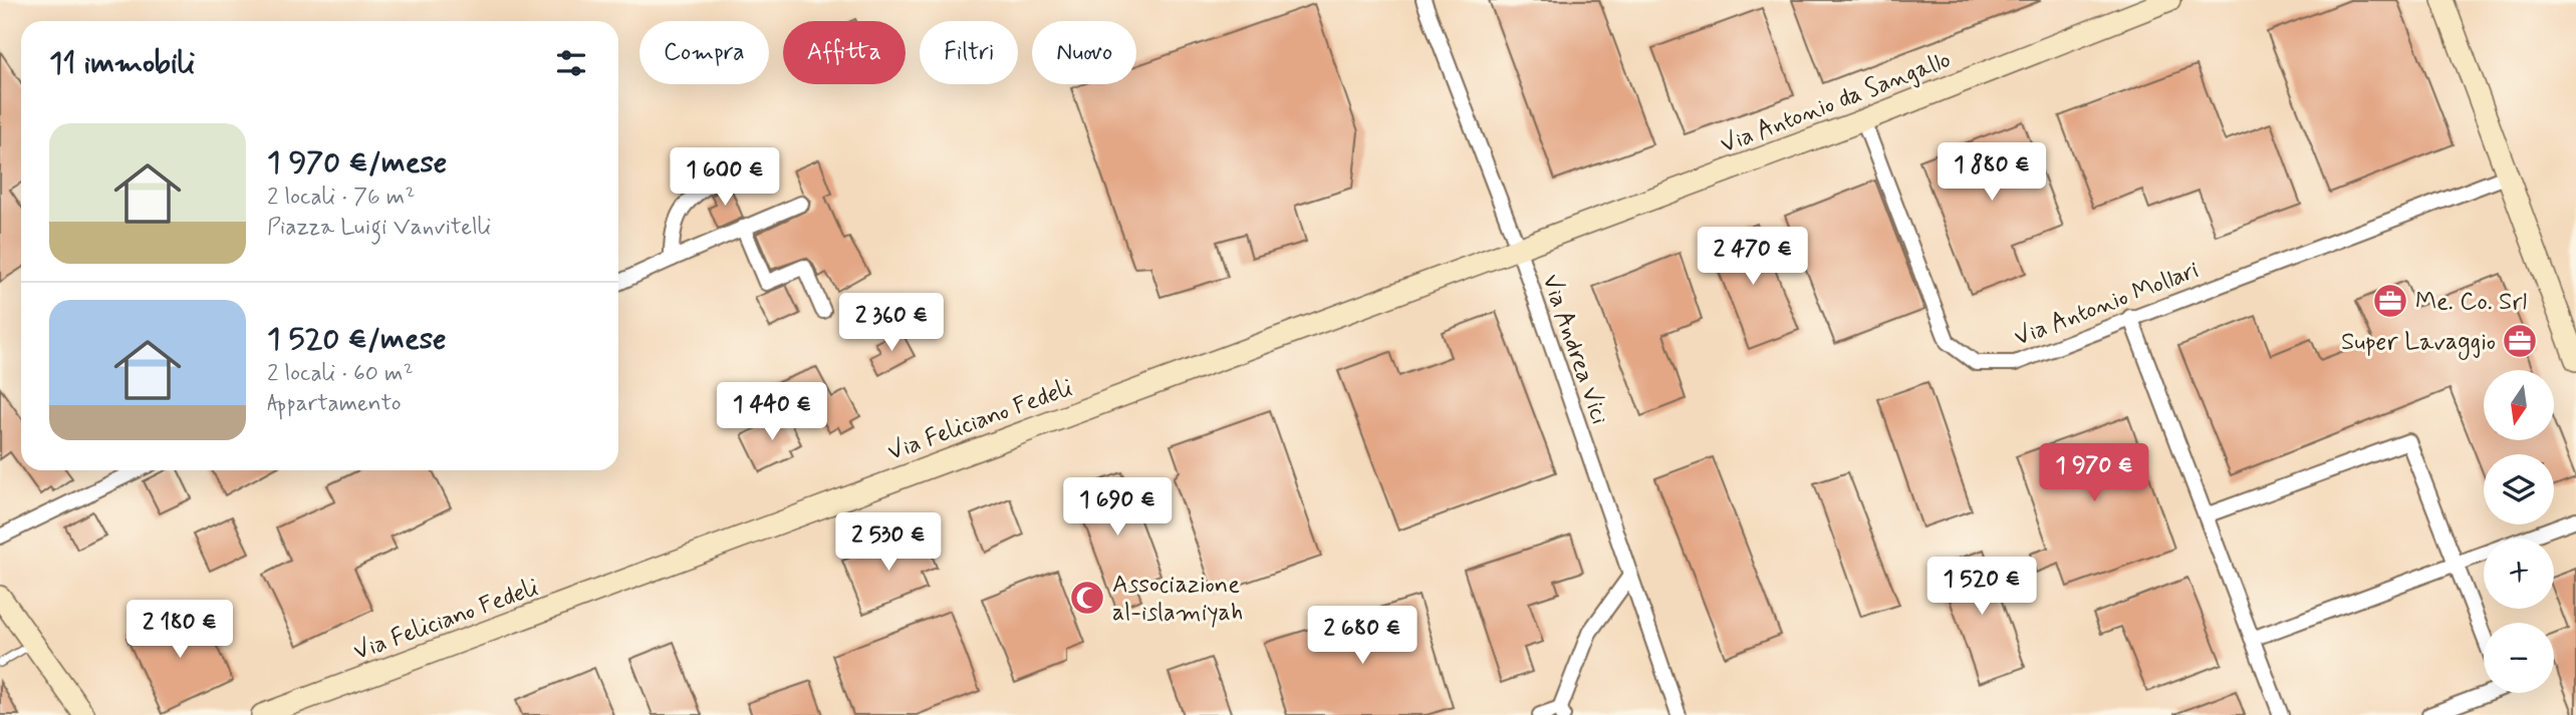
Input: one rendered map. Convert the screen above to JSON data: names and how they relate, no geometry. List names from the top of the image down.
{
  "streets": {
    "street": [
      "Via Antonio da Sangallo",
      "Via Antonio Mollari",
      "Via Andrea Vici",
      "Via Feliciano Fedeli"
    ]
  },
  "crossings": [
    ["Via Antonio da Sangallo", "Via Antonio Mollari"],
    ["Via Antonio da Sangallo", "Via Andrea Vici"],
    ["Via Antonio da Sangallo", "Via Feliciano Fedeli"],
    ["Via Andrea Vici", "Via Feliciano Fedeli"]
  ],
  "places": {
    "office": ["Me. Co. Srl", "Super Lavaggio"],
    "mosque": ["Associazione al-islamiyah"]
  },
  "north": "bottom",
  "page": {
    "chip": [
      "Compra",
      "Affitta",
      "Filtri",
      "Nuovo"
    ],
    "heading": "11 immobili",
    "list": [
      {
        "name": "1 970 €/mese",
        "note": "2 locali · 76 m² · Piazza Luigi Vanvitelli"
      },
      {
        "name": "1 520 €/mese",
        "note": "2 locali · 60 m² · Appartamento"
      }
    ],
    "price": [
      "1 880 €",
      "1 600 €",
      "2 470 €",
      "2 360 €",
      "1 440 €",
      "1 970 €",
      "1 690 €",
      "2 530 €",
      "1 520 €",
      "2 180 €",
      "2 680 €"
    ],
    "map_buttons": ["+", "−"]
  }
}
